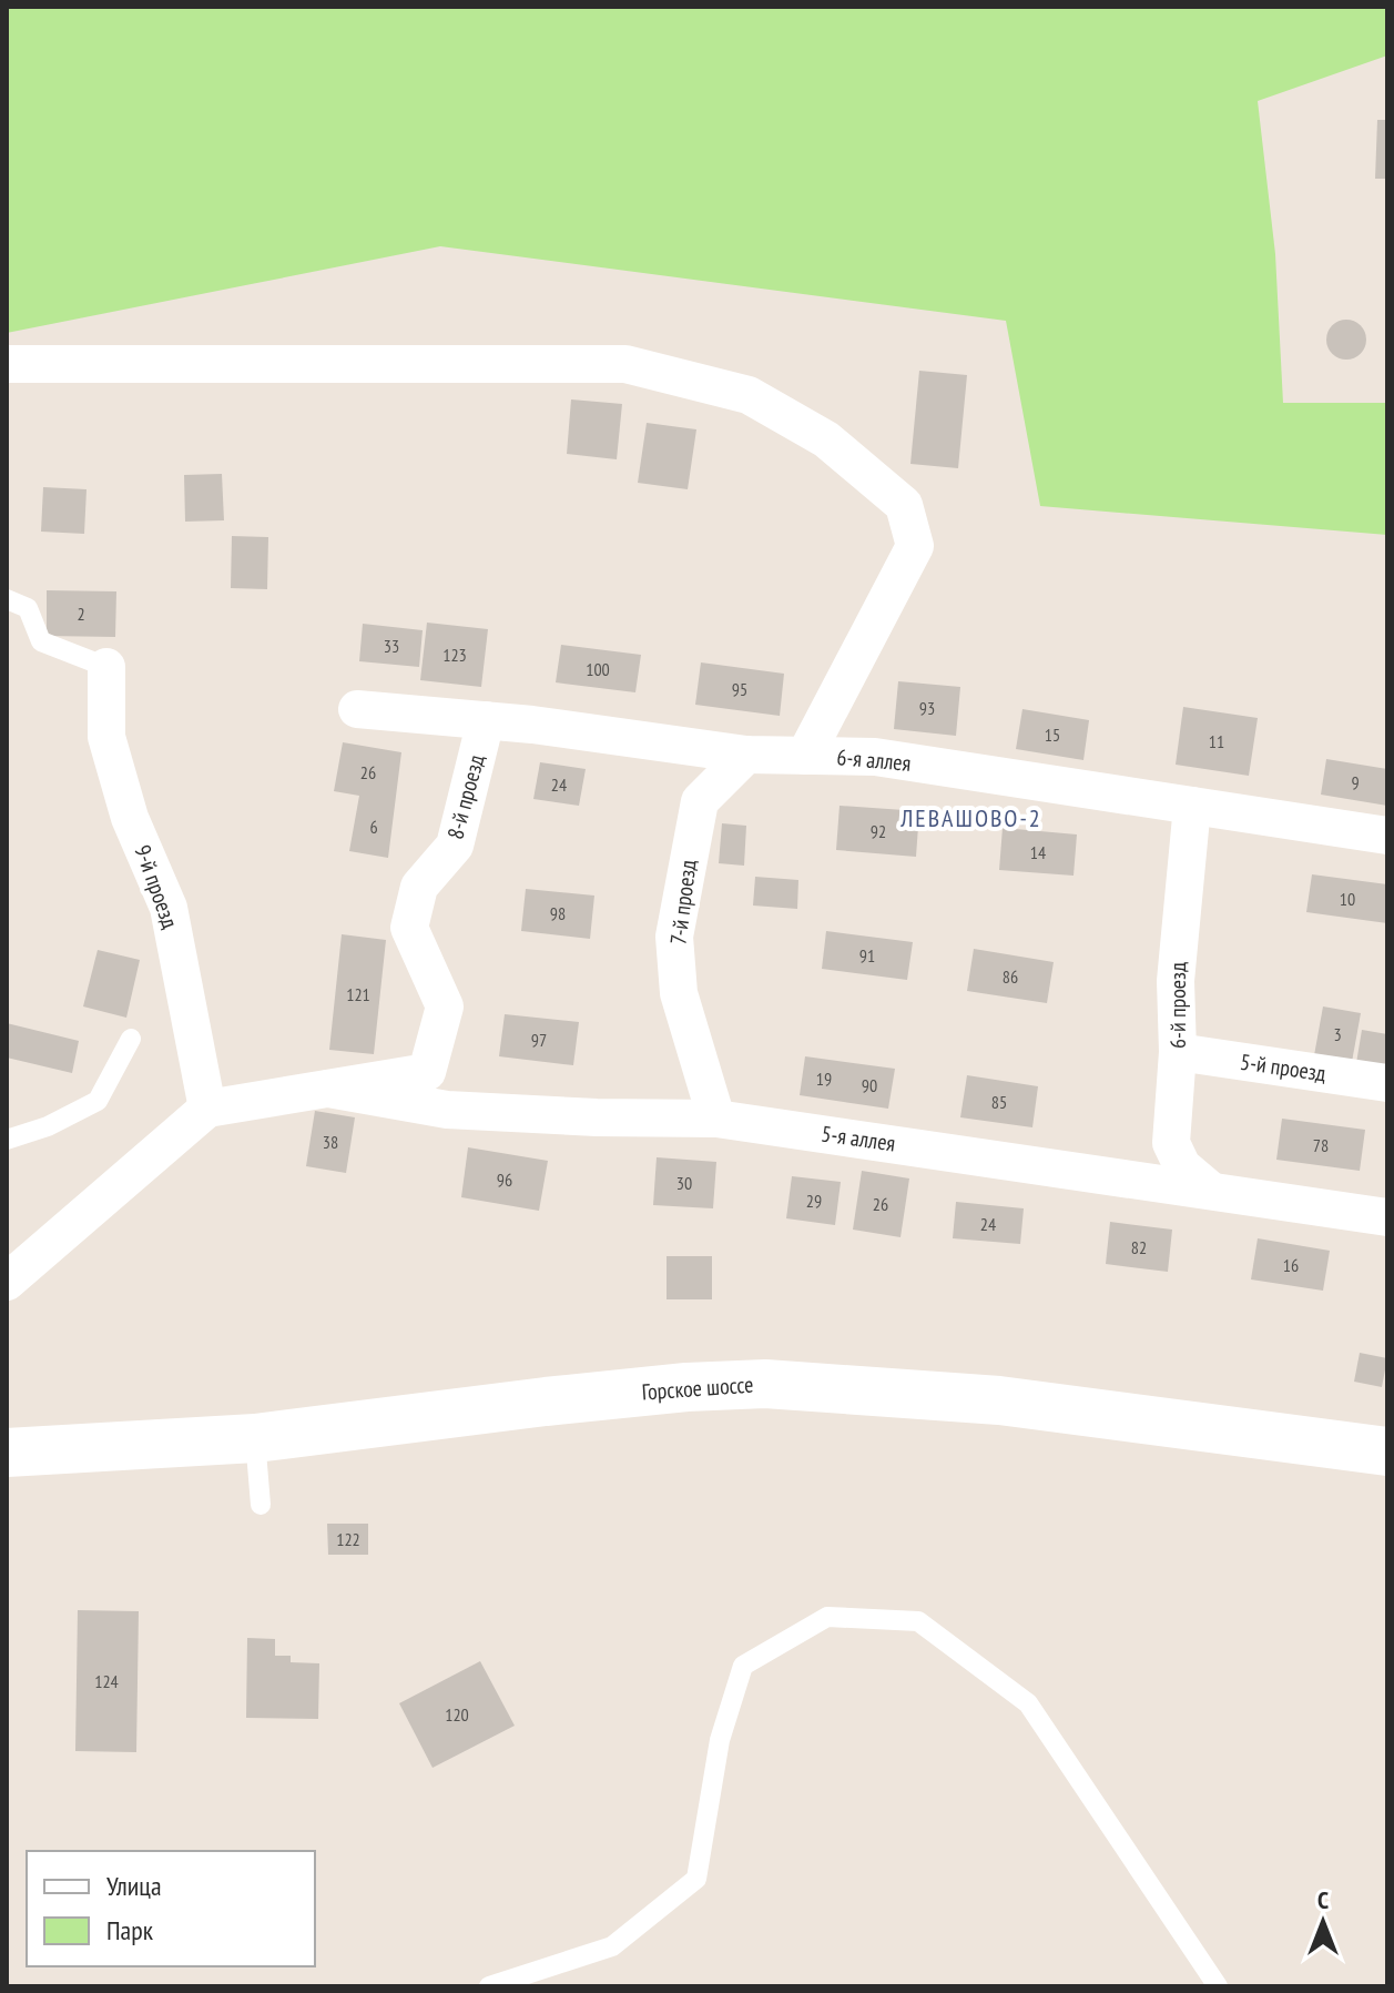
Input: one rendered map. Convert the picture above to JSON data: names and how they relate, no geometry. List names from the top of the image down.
{
  "streets": {
    "main road": ["Горское шоссе"],
    "street": [
      "6-я аллея",
      "8-й проезд",
      "9-й проезд",
      "7-й проезд",
      "6-й проезд",
      "5-й проезд",
      "5-я аллея"
    ]
  },
  "crossings": [
    ["6-я аллея", "8-й проезд"],
    ["6-я аллея", "7-й проезд"],
    ["6-я аллея", "6-й проезд"],
    ["8-й проезд", "5-я аллея"],
    ["7-й проезд", "5-я аллея"],
    ["6-й проезд", "5-й проезд"],
    ["6-й проезд", "5-я аллея"]
  ],
  "districts": ["ЛЕВАШОВО-2"],
  "house_numbers": [
    "2",
    "33",
    "123",
    "100",
    "95",
    "93",
    "15",
    "11",
    "26",
    "9",
    "24",
    "6",
    "92",
    "14",
    "10",
    "98",
    "91",
    "86",
    "121",
    "3",
    "97",
    "19",
    "90",
    "85",
    "38",
    "78",
    "96",
    "30",
    "29",
    "26",
    "24",
    "82",
    "16",
    "122",
    "124",
    "120"
  ],
  "legend": ["Улица", "Парк"],
  "north": "top"
}
